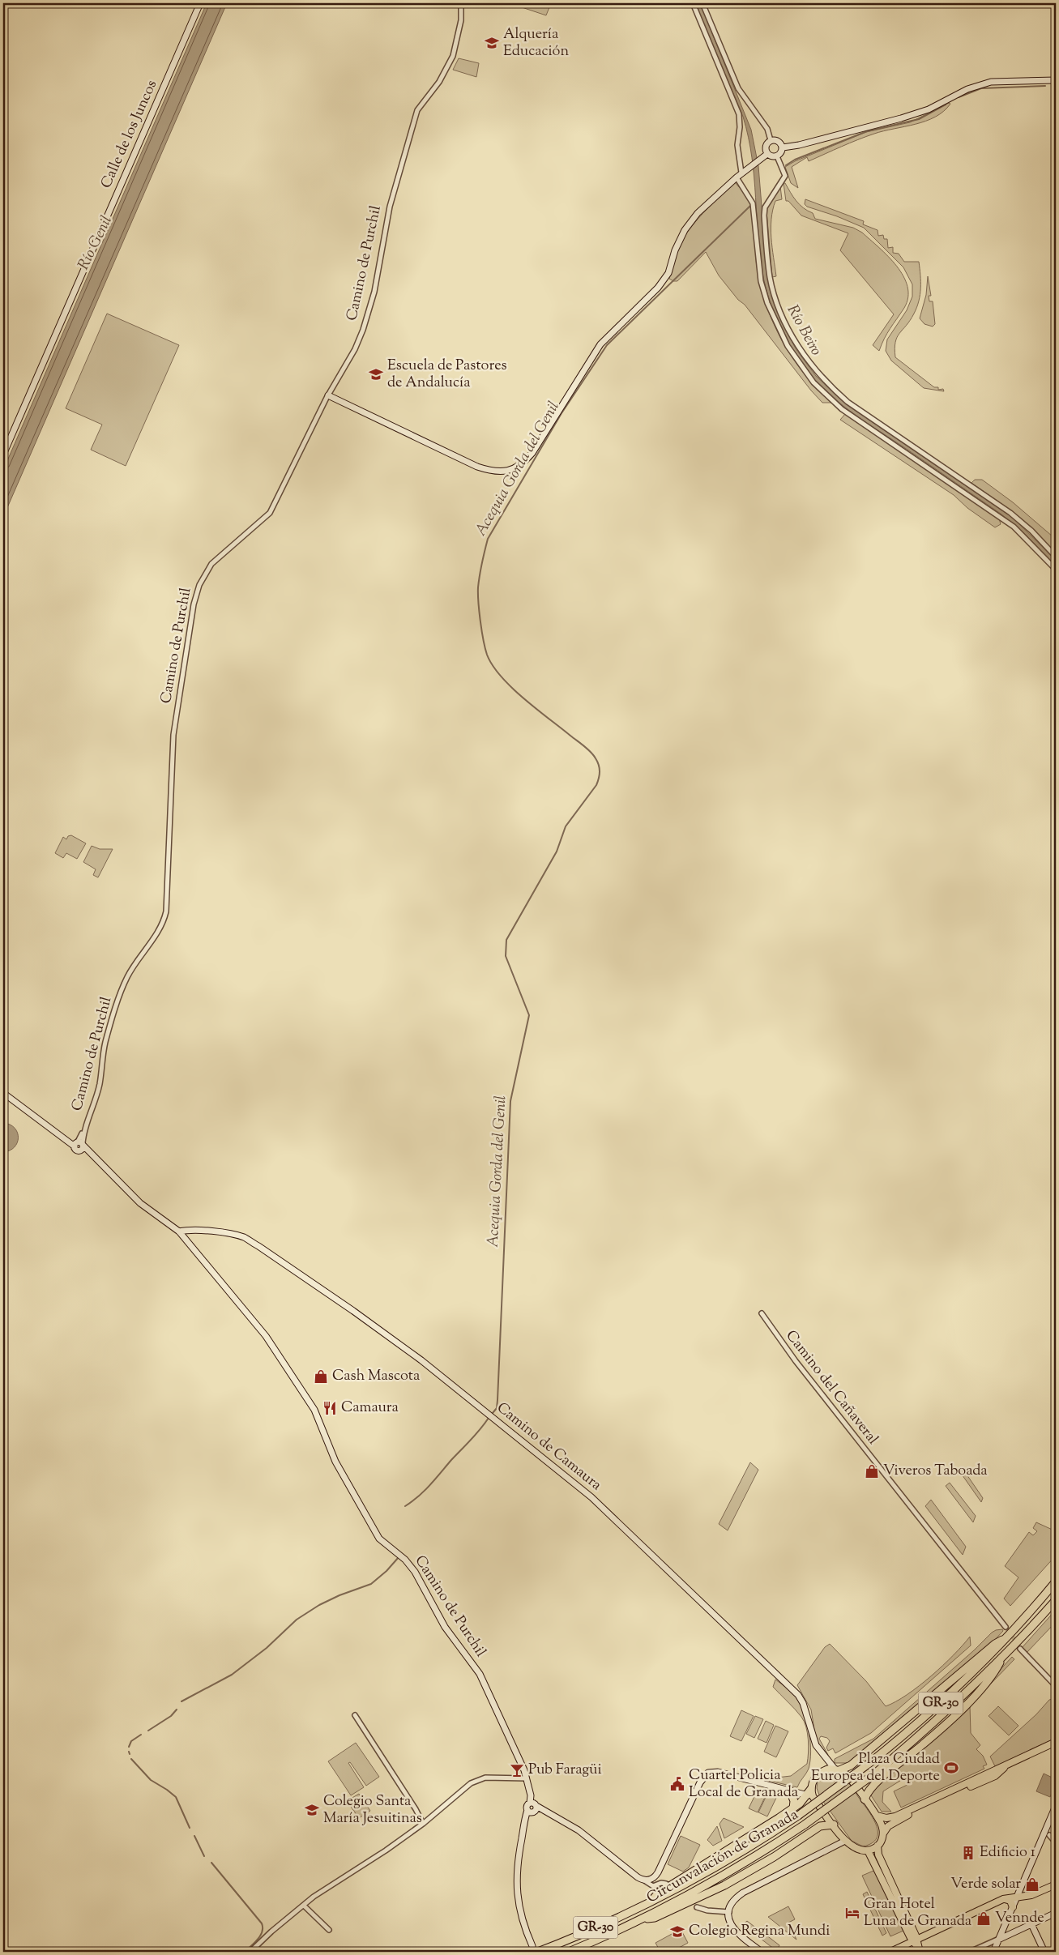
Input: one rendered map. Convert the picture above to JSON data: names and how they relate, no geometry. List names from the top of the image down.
{
  "streets": {
    "highway": ["GR-30", "Circunvalación de Granada"],
    "street": [
      "Calle de los Juncos",
      "Camino de Purchil",
      "Camino del Cañaveral",
      "Camino de Camaura"
    ]
  },
  "crossings": [
    ["Camino de Purchil", "Camino de Camaura"]
  ],
  "water": ["Río Genil", "Río Beiro", "Acequia Gorda del Genil"],
  "places": {
    "school or university": [
      "Alquería Educación",
      "Escuela de Pastores de Andalucía",
      "Colegio Santa María Jesuitinas",
      "Colegio Regina Mundi"
    ],
    "shop": [
      "Cash Mascota",
      "Viveros Taboada",
      "Verde solar",
      "Vennde"
    ],
    "restaurant": ["Camaura"],
    "sports": ["Plaza Ciudad Europea del Deporte"],
    "bar": ["Pub Faragüi"],
    "public building": ["Cuartel Policia Local de Granada"],
    "building": ["Edificio 1"],
    "hotel": ["Gran Hotel Luna de Granada"]
  }
}
